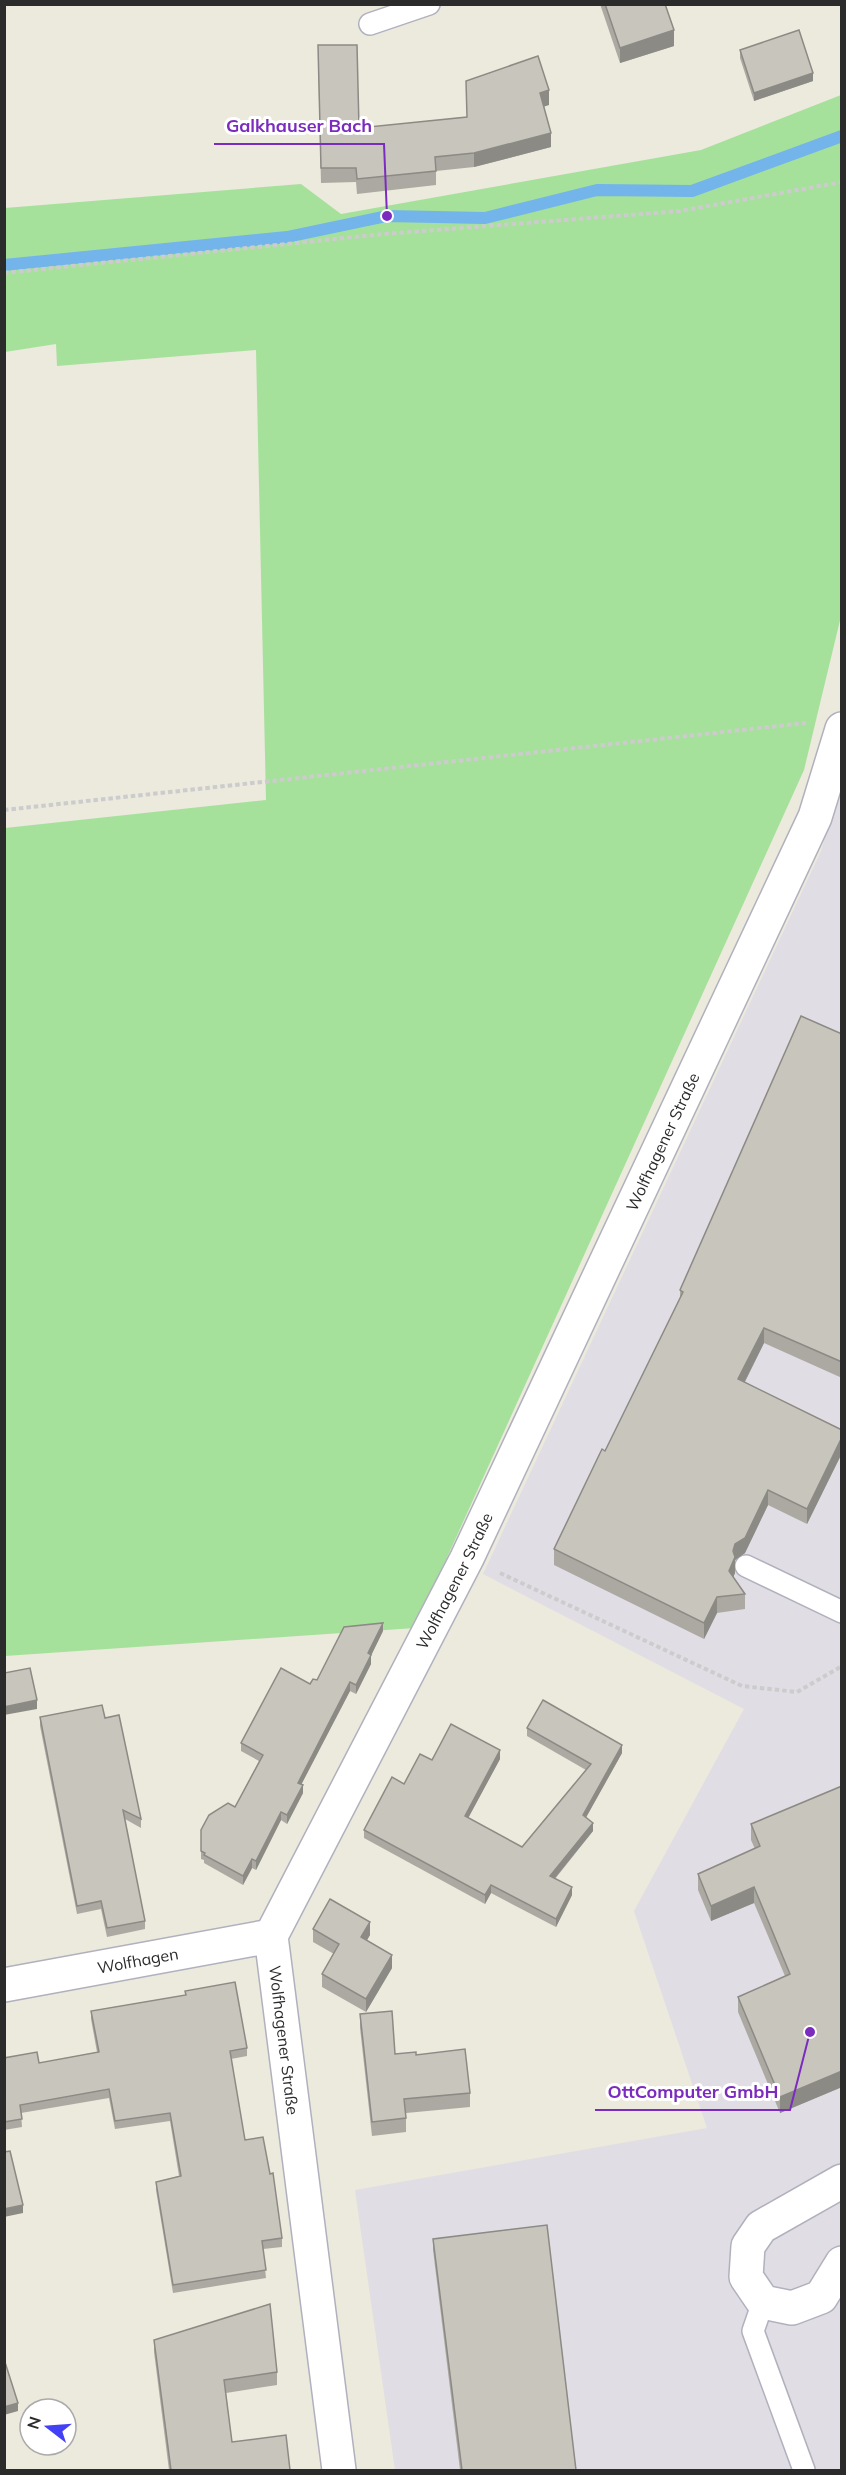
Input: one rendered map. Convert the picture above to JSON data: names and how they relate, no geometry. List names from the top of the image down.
{
  "streets": {
    "street": ["Wolfhagener Straße", "Wolfhagen"]
  },
  "crossings": [
    ["Wolfhagener Straße", "Wolfhagen"]
  ],
  "places": ["Galkhauser Bach", "OttComputer GmbH"],
  "north": "left"
}
